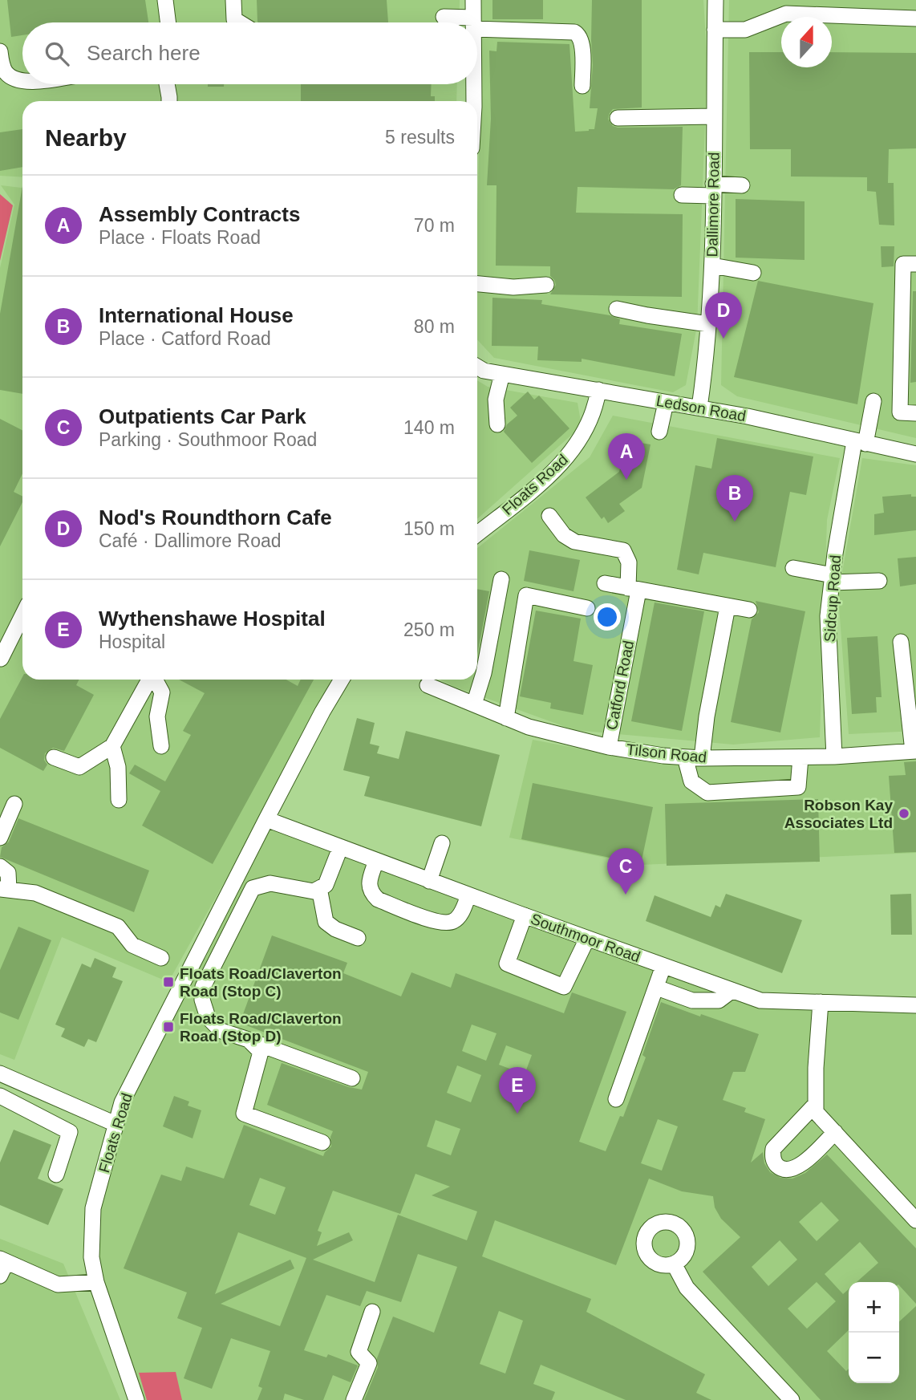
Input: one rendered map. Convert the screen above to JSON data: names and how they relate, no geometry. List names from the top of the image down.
{
  "streets": {
    "street": [
      "Dallimore Road",
      "Ledson Road",
      "Floats Road",
      "Sidcup Road",
      "Catford Road",
      "Tilson Road",
      "Southmoor Road"
    ]
  },
  "crossings": [
    ["Dallimore Road", "Ledson Road"],
    ["Ledson Road", "Floats Road"],
    ["Ledson Road", "Sidcup Road"],
    ["Floats Road", "Southmoor Road"],
    ["Sidcup Road", "Tilson Road"],
    ["Catford Road", "Tilson Road"]
  ],
  "places": {
    "other": ["Robson Kay Associates Ltd"],
    "transit": ["Floats Road/Claverton Road (Stop C)", "Floats Road/Claverton Road (Stop D)"]
  },
  "north": "top",
  "page": {
    "search": "Search here",
    "heading": ["Nearby", "5 results"],
    "list": [
      {
        "mark": "A",
        "name": "Assembly Contracts",
        "note": "Place · Floats Road",
        "value": "70 m"
      },
      {
        "mark": "B",
        "name": "International House",
        "note": "Place · Catford Road",
        "value": "80 m"
      },
      {
        "mark": "C",
        "name": "Outpatients Car Park",
        "note": "Parking · Southmoor Road",
        "value": "140 m"
      },
      {
        "mark": "D",
        "name": "Nod's Roundthorn Cafe",
        "note": "Café · Dallimore Road",
        "value": "150 m"
      },
      {
        "mark": "E",
        "name": "Wythenshawe Hospital",
        "note": "Hospital",
        "value": "250 m"
      }
    ],
    "pins": [
      "D",
      "A",
      "B",
      "C",
      "E"
    ],
    "map_buttons": ["+", "−"]
  }
}
